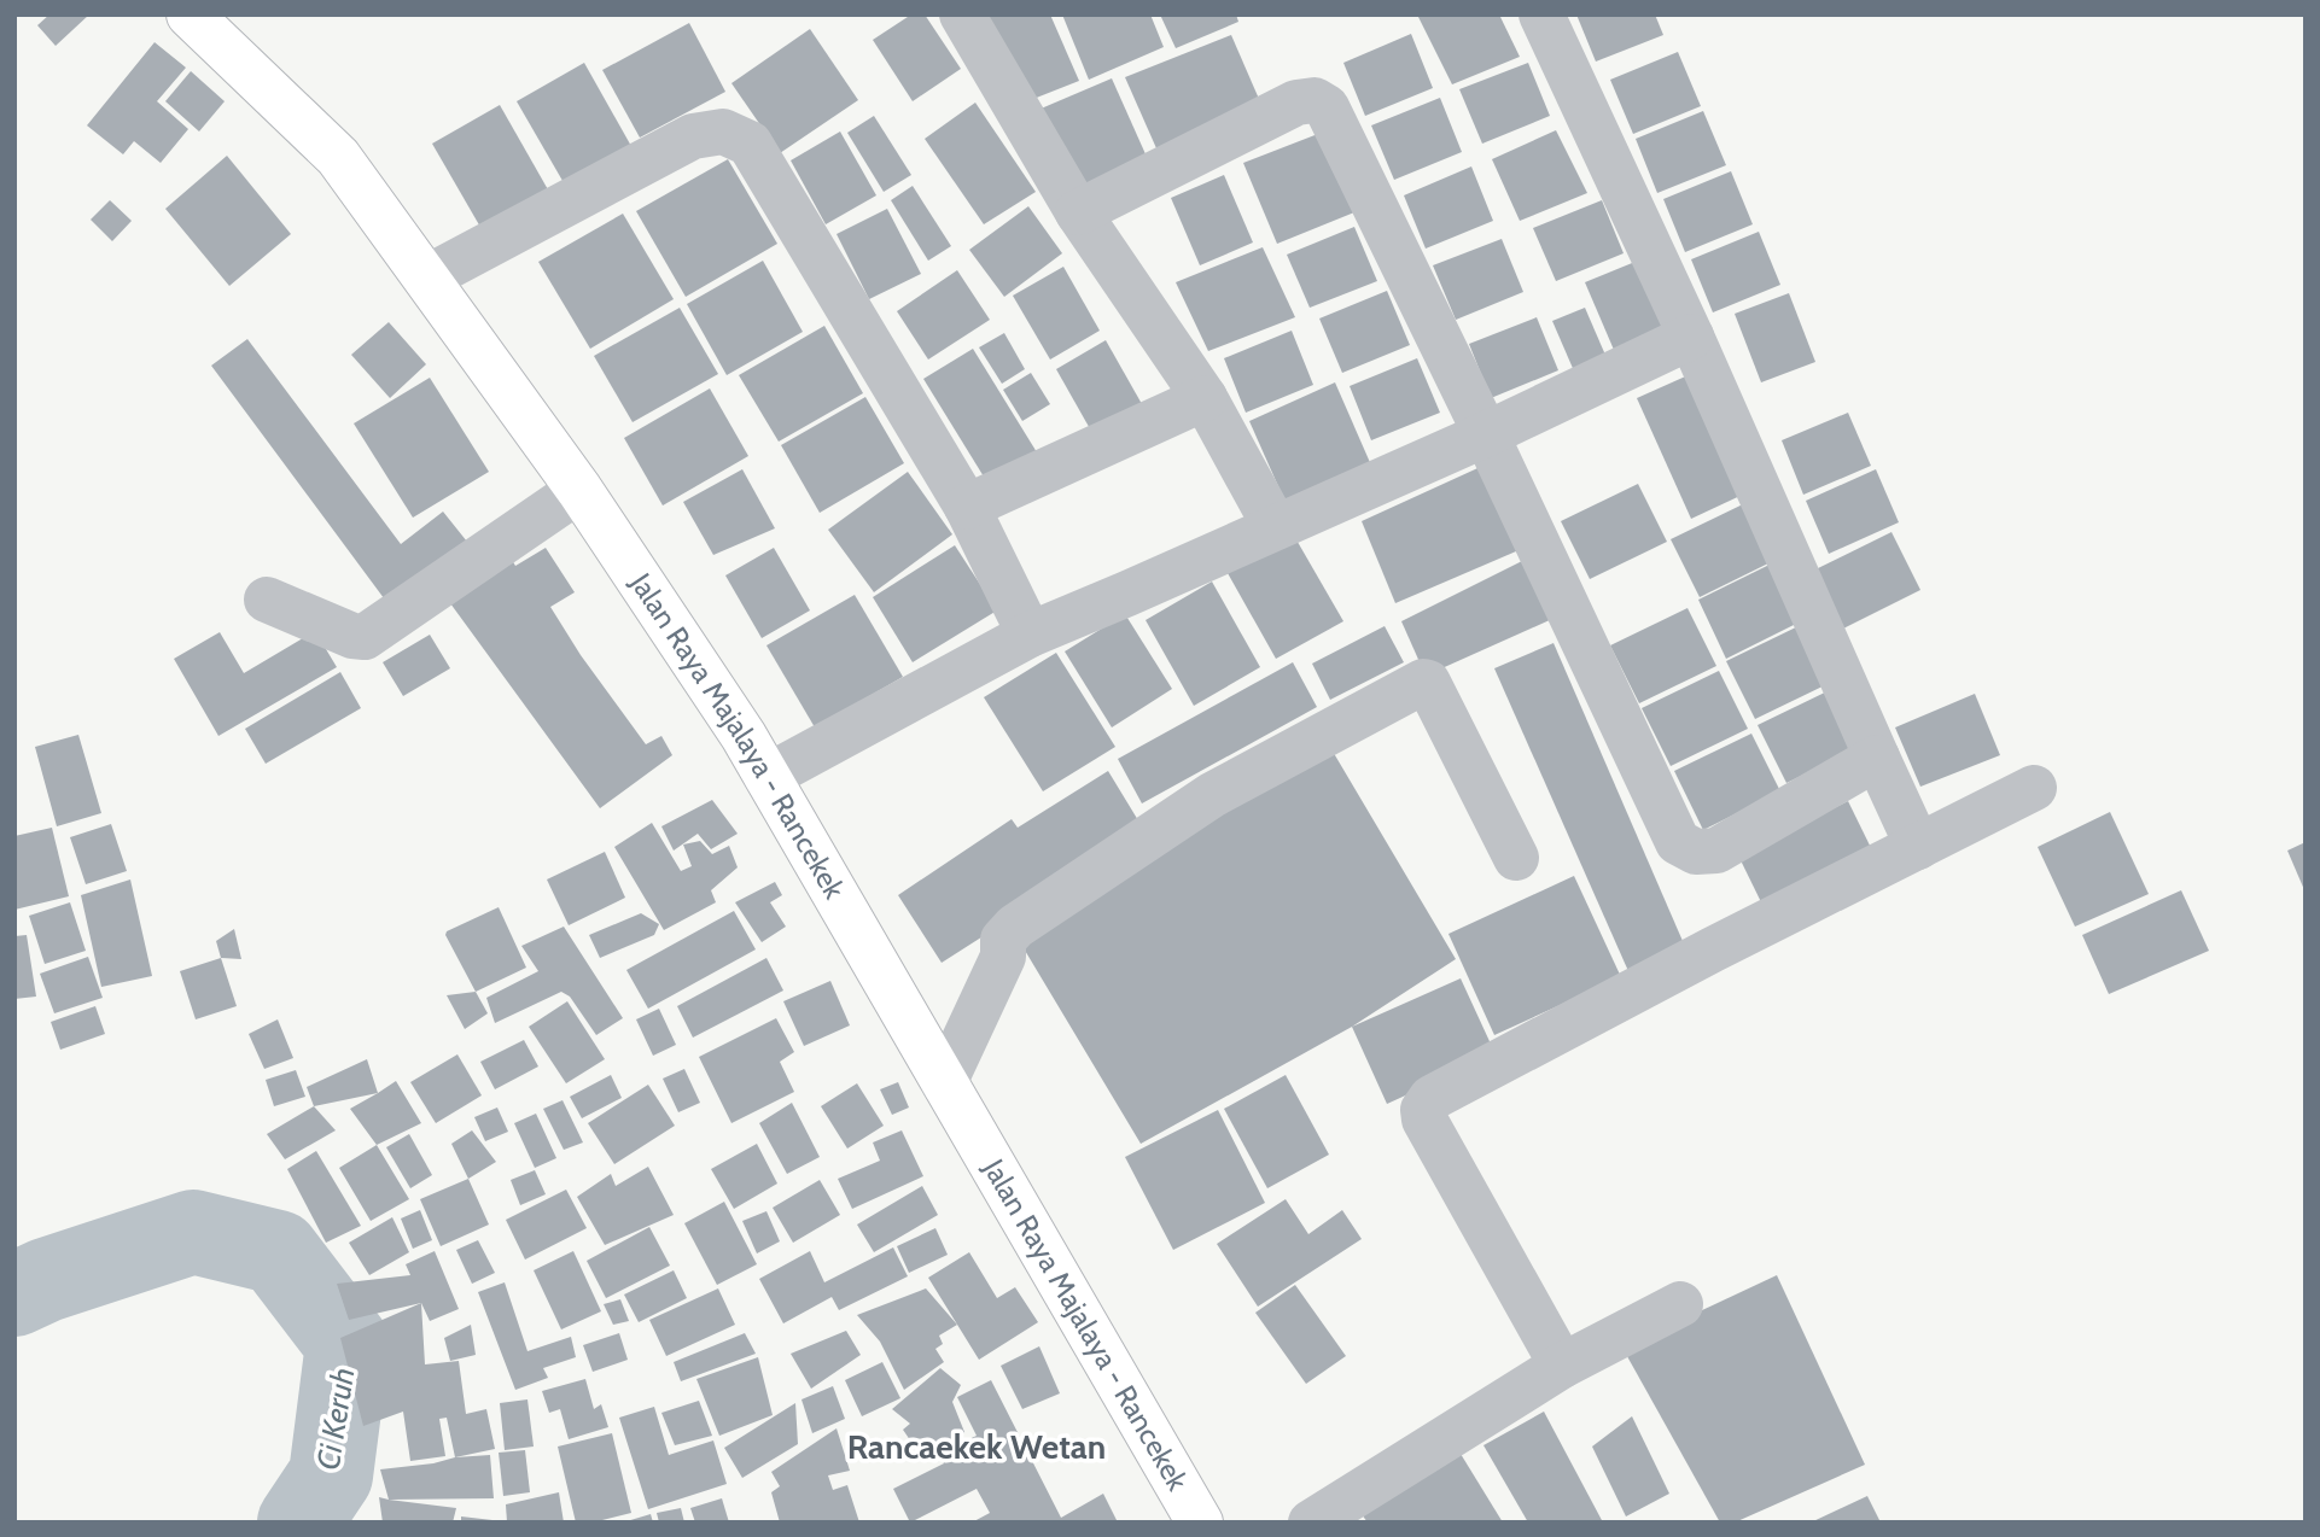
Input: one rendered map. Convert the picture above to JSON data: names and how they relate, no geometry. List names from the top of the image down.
{
  "streets": {
    "main road": ["Jalan Raya Majalaya - Rancekek"]
  },
  "districts": ["Rancaekek Wetan"],
  "water": ["Ci Keruh"]
}
